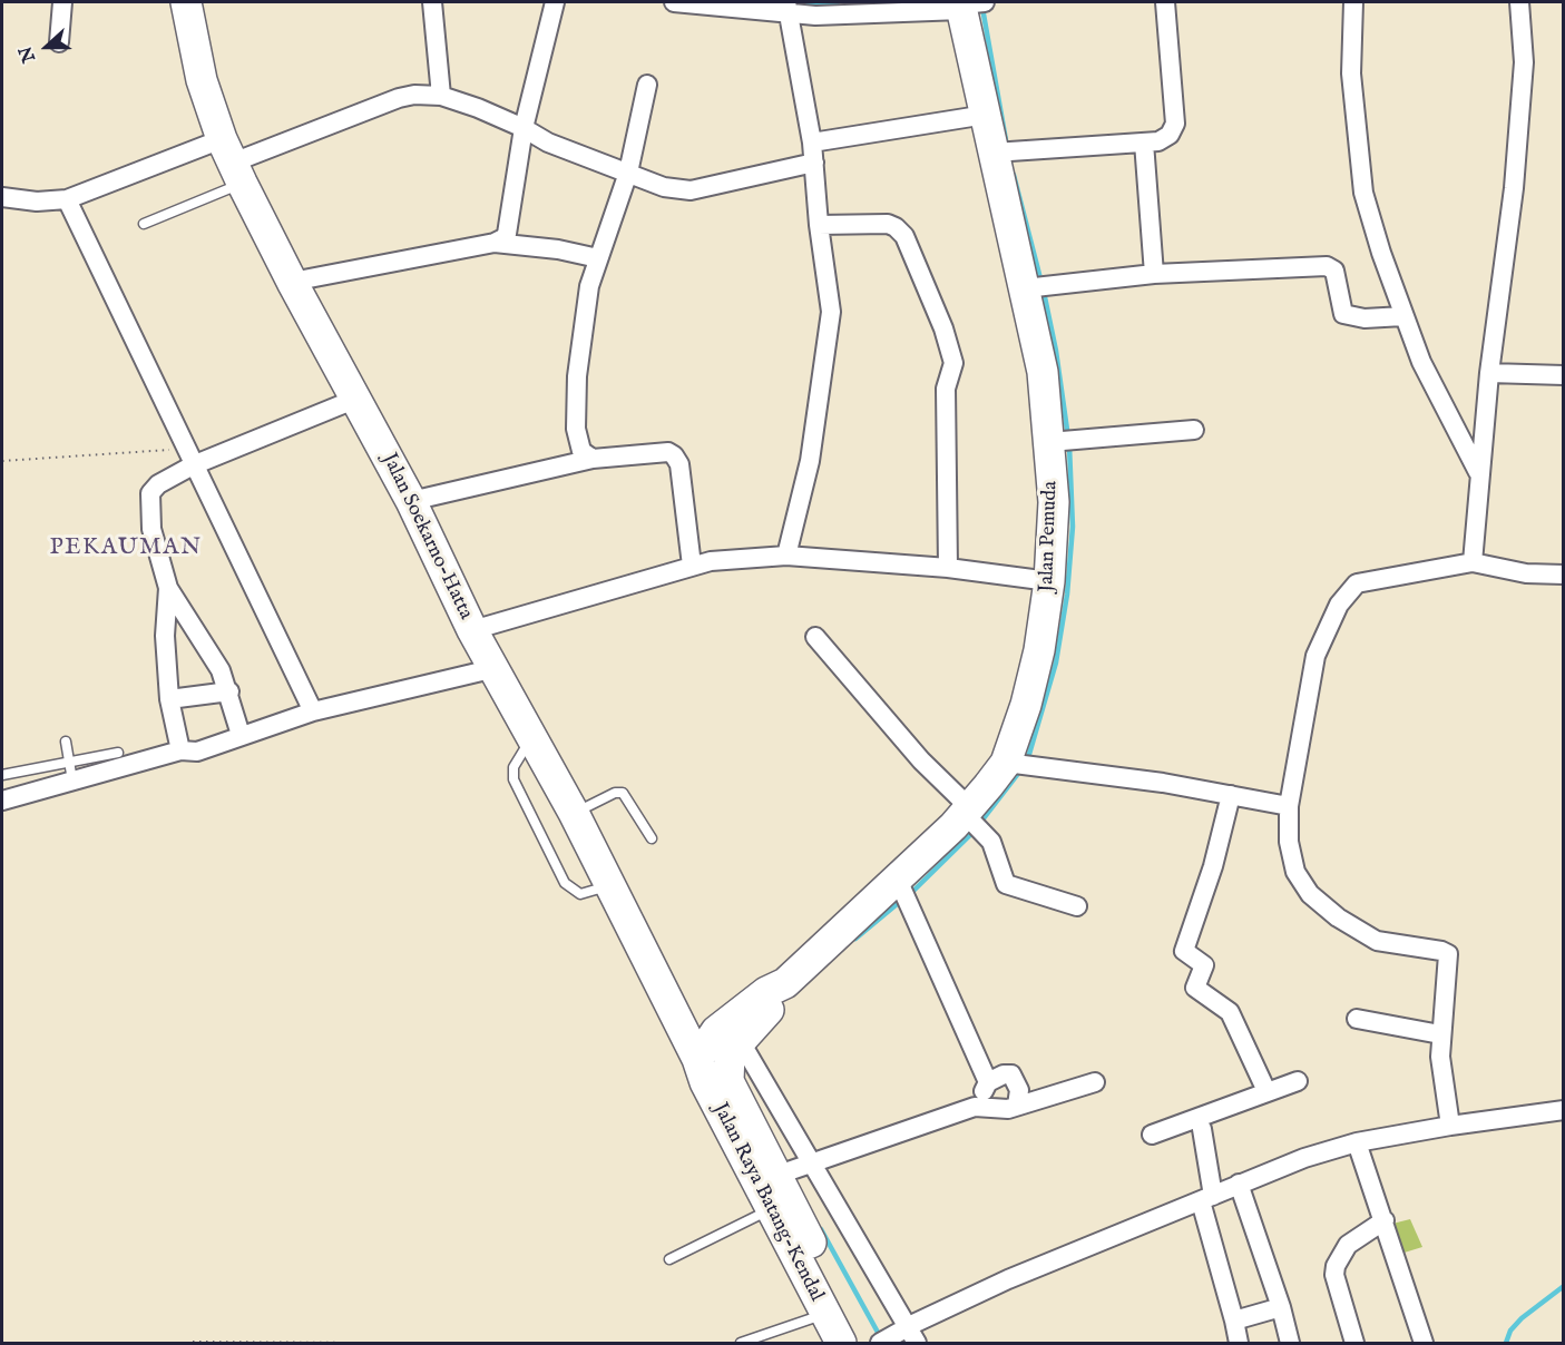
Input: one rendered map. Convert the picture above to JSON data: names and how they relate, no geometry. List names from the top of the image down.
{
  "streets": {
    "highway": ["Jalan Soekarno-Hatta", "Jalan Pemuda", "Jalan Raya Batang-Kendal"]
  },
  "crossings": [
    ["Jalan Soekarno-Hatta", "Jalan Pemuda"],
    ["Jalan Soekarno-Hatta", "Jalan Raya Batang-Kendal"],
    ["Jalan Pemuda", "Jalan Raya Batang-Kendal"]
  ],
  "districts": ["PEKAUMAN"],
  "north": "left"
}
